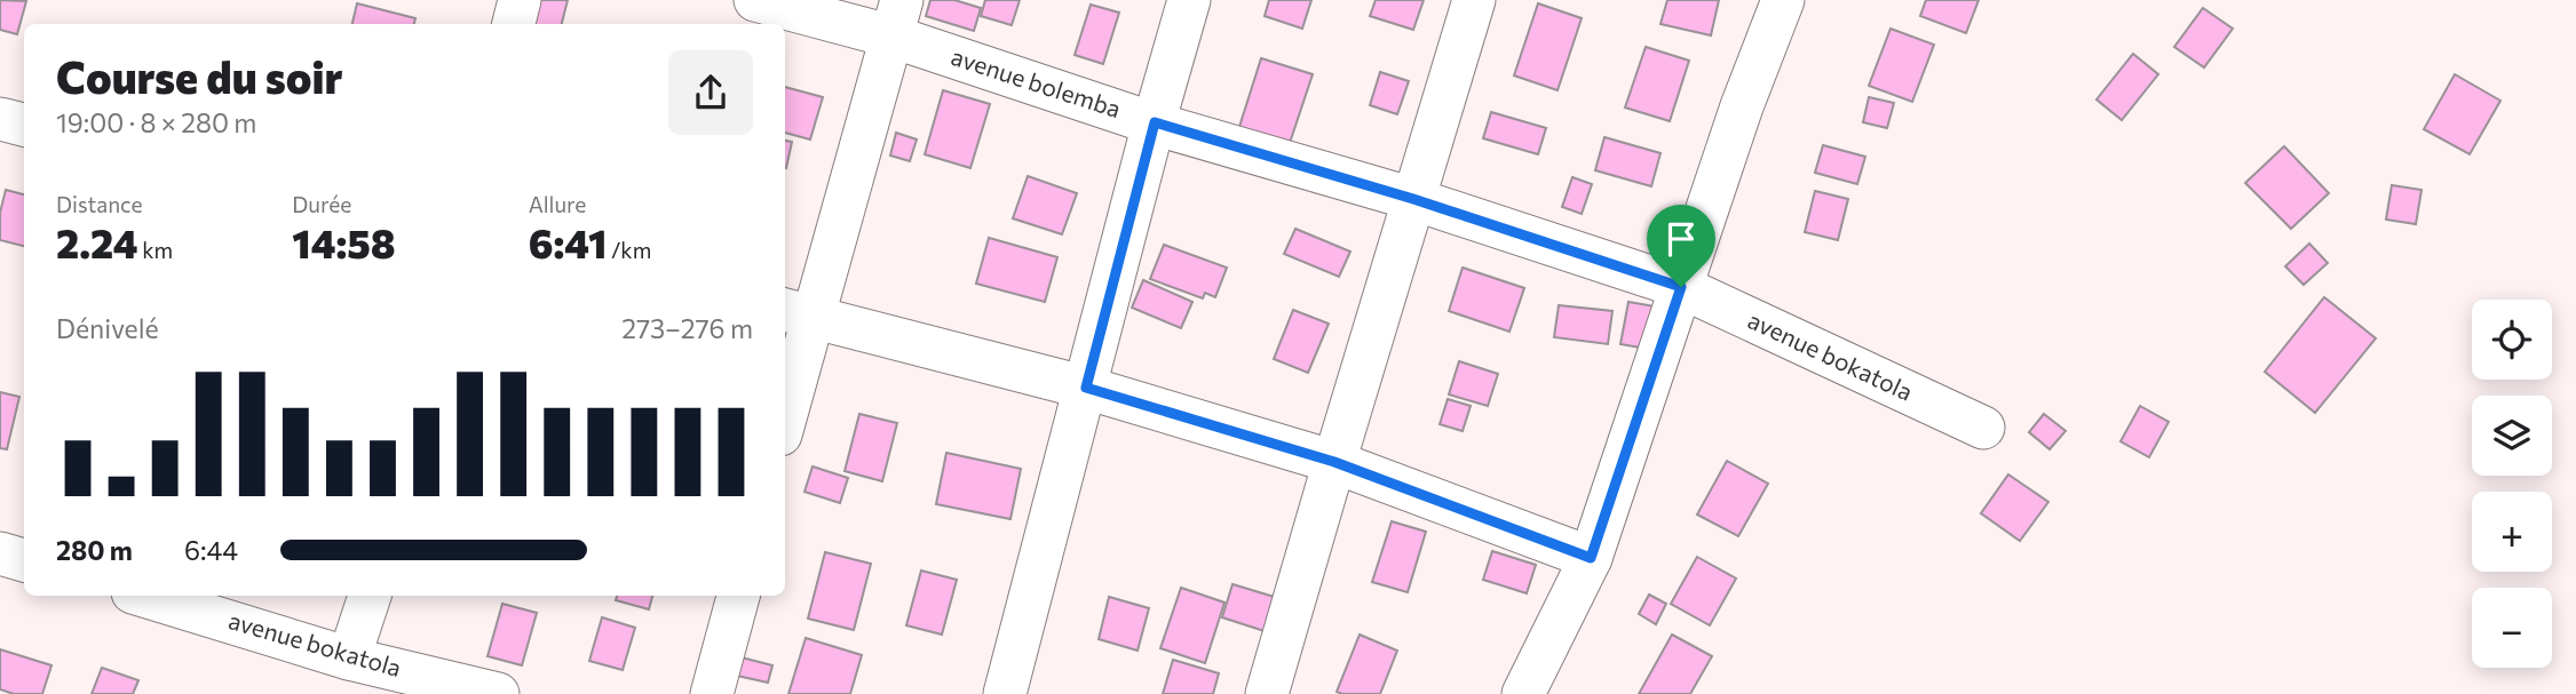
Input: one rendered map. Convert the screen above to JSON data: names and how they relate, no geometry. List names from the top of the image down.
{
  "streets": {
    "street": ["avenue bolemba", "avenue bokatola"]
  },
  "crossings": [
    ["avenue bolemba", "avenue bokatola"]
  ],
  "page": {
    "heading": ["Course du soir", "19:00 · 8 × 280 m"],
    "stats": [
      ["Distance", "2.24 km"],
      ["Durée", "14:58"],
      ["Allure", "6:41 /km"]
    ],
    "chart": ["Dénivelé", "273–276 m"],
    "map_buttons": ["+", "−"],
    "list": [
      {
        "name": "280 m",
        "note": "6:44"
      }
    ]
  }
}
